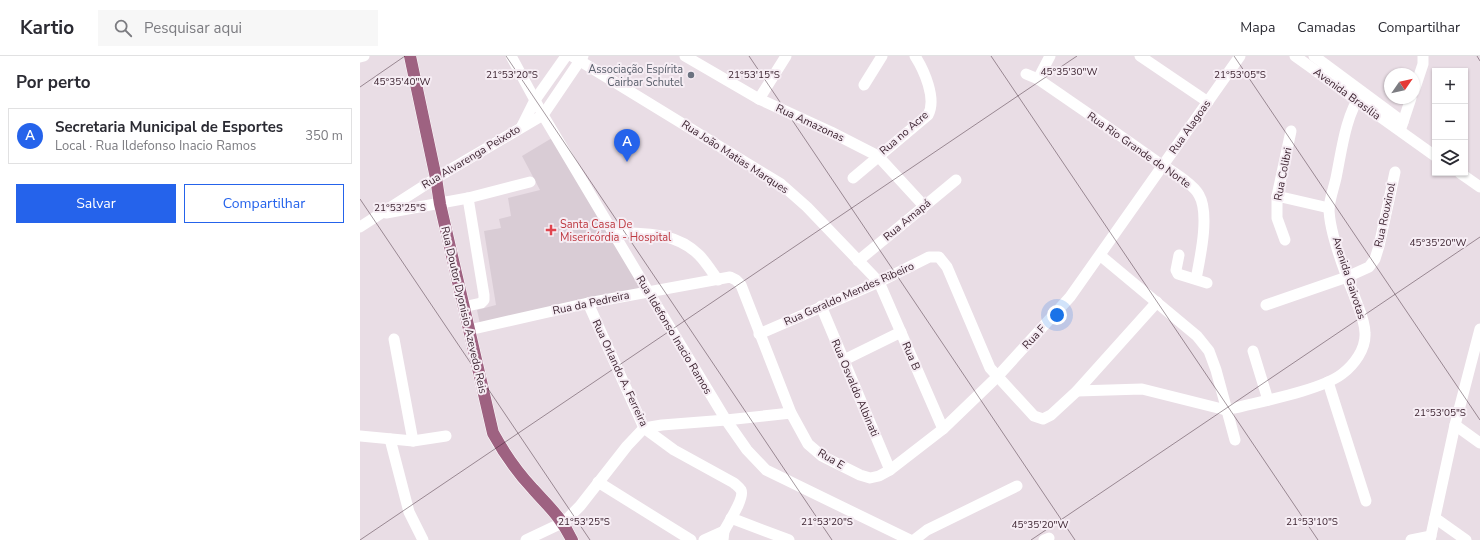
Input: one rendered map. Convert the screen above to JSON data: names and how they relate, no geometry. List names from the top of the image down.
{
  "streets": {
    "main road": ["Rua Doutor Dyonisio Azevedo Reis"],
    "street": [
      "Avenida Brasília",
      "Rua Amazonas",
      "Rua Alagoas",
      "Rua no Acre",
      "Rua Rio Grande do Norte",
      "Rua Alvarenga Peixoto",
      "Rua João Matias Marques",
      "Rua Colibri",
      "Rua Rouxinol",
      "Rua Amapá",
      "Avenida Gaivotas",
      "Rua Geraldo Mendes Ribeiro",
      "Rua da Pedreira",
      "Rua Ildefonso Inacio Ramos",
      "Rua F",
      "Rua B",
      "Rua Orlando A. Ferreira",
      "Rua Osvaldo Albinati",
      "Rua E"
    ]
  },
  "crossings": [
    ["Avenida Brasília", "Avenida Gaivotas"],
    ["Rua Amazonas", "Rua no Acre"],
    ["Rua Amazonas", "Rua Amapá"],
    ["Rua Alagoas", "Rua Rio Grande do Norte"],
    ["Rua Alagoas", "Rua F"],
    ["Rua Alvarenga Peixoto", "Rua Doutor Dyonisio Azevedo Reis"],
    ["Rua Alvarenga Peixoto", "Rua Ildefonso Inacio Ramos"],
    ["Rua João Matias Marques", "Rua Amapá"],
    ["Rua João Matias Marques", "Rua Geraldo Mendes Ribeiro"],
    ["Rua João Matias Marques", "Rua B"],
    ["Rua Rouxinol", "Avenida Gaivotas"],
    ["Rua Geraldo Mendes Ribeiro", "Rua F"],
    ["Rua Geraldo Mendes Ribeiro", "Rua B"],
    ["Rua Geraldo Mendes Ribeiro", "Rua Osvaldo Albinati"],
    ["Rua Geraldo Mendes Ribeiro", "Rua E"],
    ["Rua da Pedreira", "Rua Doutor Dyonisio Azevedo Reis"],
    ["Rua da Pedreira", "Rua Ildefonso Inacio Ramos"],
    ["Rua da Pedreira", "Rua Orlando A. Ferreira"],
    ["Rua da Pedreira", "Rua E"],
    ["Rua F", "Rua E"],
    ["Rua B", "Rua E"],
    ["Rua Osvaldo Albinati", "Rua E"]
  ],
  "places": {
    "other": ["Associação Espírita Cairbar Schutel"],
    "health": ["Santa Casa De Misericórdia - Hospital"]
  },
  "north": "top right",
  "page": {
    "header": "Kartio",
    "search": "Pesquisar aqui",
    "nav": ["Mapa", "Camadas", "Compartilhar"],
    "heading": "Por perto",
    "map_buttons": ["+", "−"],
    "list": [
      {
        "mark": "A",
        "name": "Secretaria Municipal de Esportes",
        "note": "Local · Rua Ildefonso Inacio Ramos",
        "value": "350 m"
      }
    ],
    "pins": "A",
    "buttons": ["Salvar", "Compartilhar"]
  },
  "coordinates": [
    "45°35'30\"W",
    "21°53'05\"S",
    "21°53'20\"S",
    "21°53'15\"S",
    "45°35'40\"W",
    "21°53'25\"S",
    "45°35'20\"W",
    "21°53'10\"S"
  ]
}
